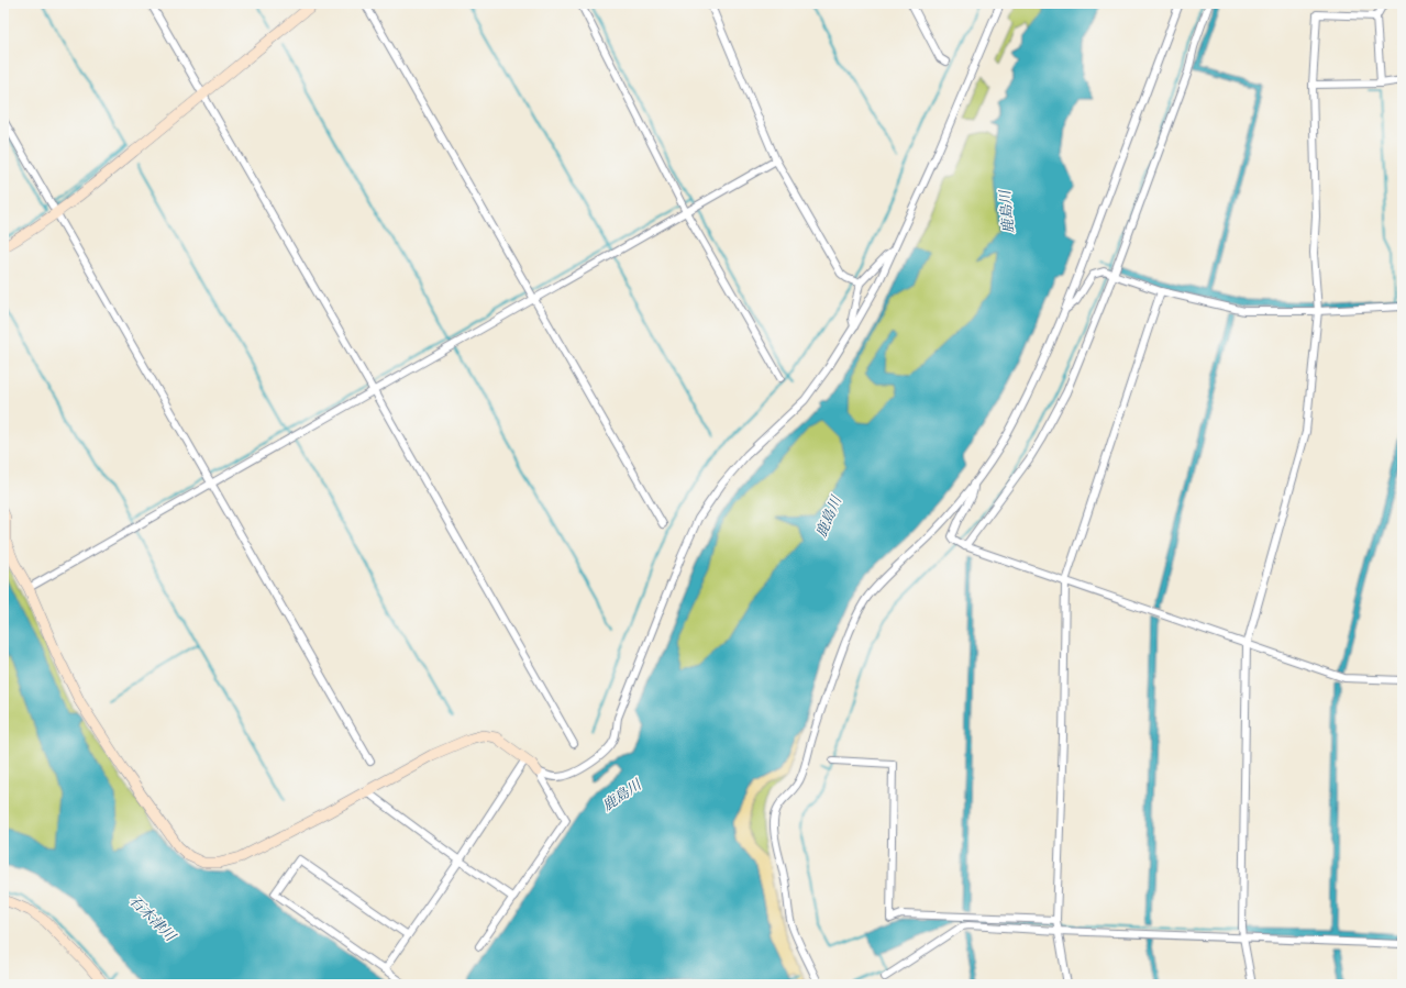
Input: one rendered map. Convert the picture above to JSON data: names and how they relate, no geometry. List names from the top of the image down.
{
  "water": ["鹿島川", "石木津川"]
}
